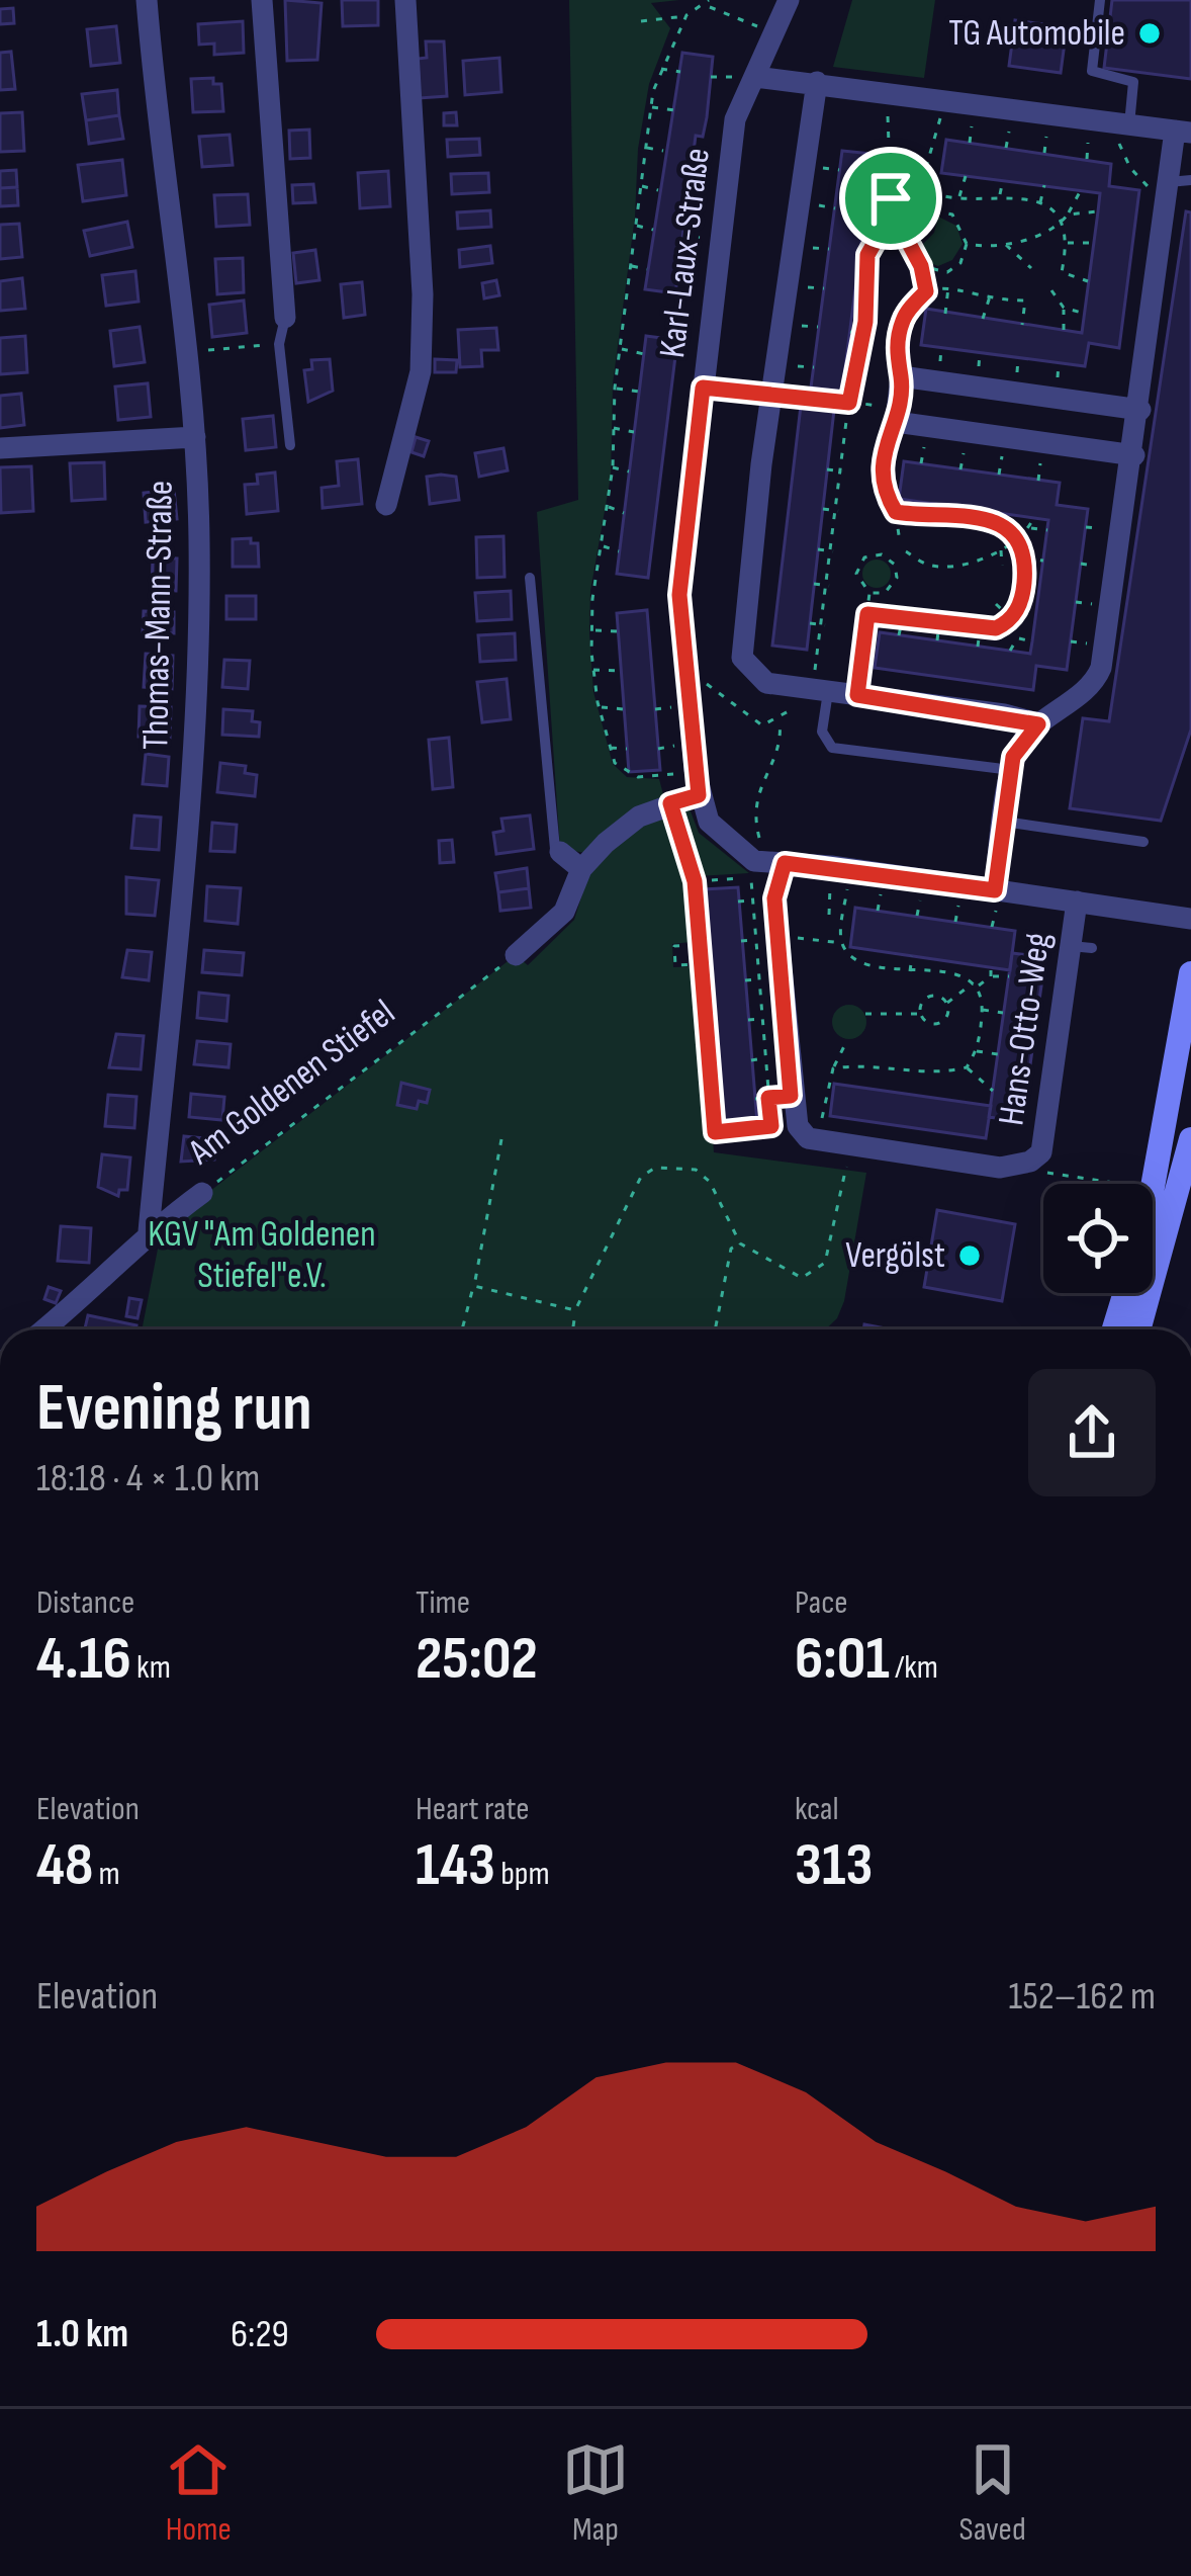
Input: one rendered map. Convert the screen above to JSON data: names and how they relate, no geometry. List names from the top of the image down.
{
  "streets": {
    "street": [
      "Karl-Laux-Straße",
      "Thomas-Mann-Straße",
      "Hans-Otto-Weg",
      "Am Goldenen Stiefel"
    ]
  },
  "crossings": [
    ["Karl-Laux-Straße", "Hans-Otto-Weg"],
    ["Thomas-Mann-Straße", "Am Goldenen Stiefel"]
  ],
  "parks": ["KGV \"Am Goldenen Stiefel\"e.V."],
  "places": ["TG Automobile", "Vergölst"],
  "page": {
    "heading": ["Evening run", "18:18 · 4 × 1.0 km"],
    "stats": [
      ["Distance", "4.16 km"],
      ["Time", "25:02"],
      ["Pace", "6:01 /km"],
      ["Elevation", "48 m"],
      ["Heart rate", "143 bpm"],
      ["kcal", "313"]
    ],
    "chart": ["Elevation", "152–162 m"],
    "list": [
      {
        "name": "1.0 km",
        "note": "6:29"
      }
    ],
    "tabs": ["Home", "Map", "Saved"]
  }
}
